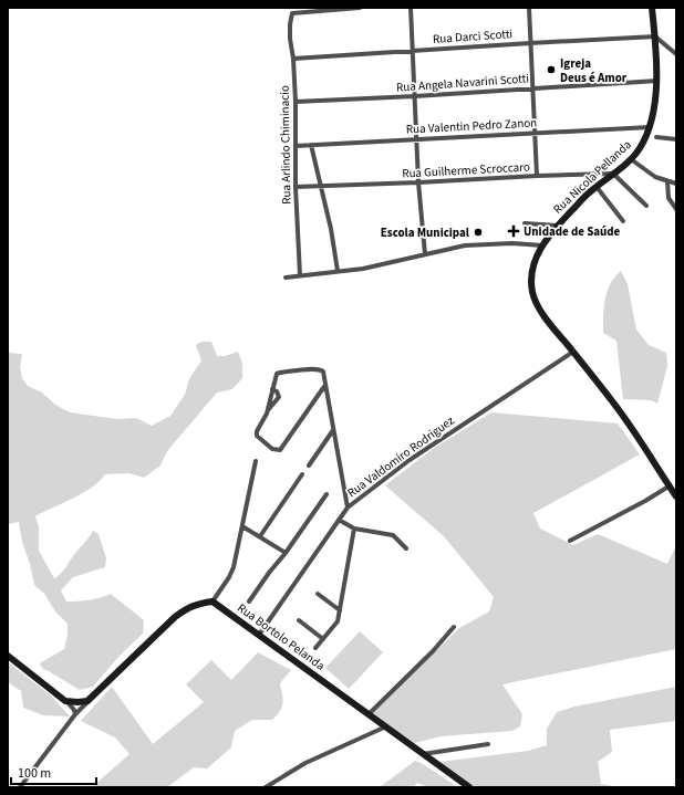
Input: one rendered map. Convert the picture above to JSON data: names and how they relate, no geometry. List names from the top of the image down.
{
  "streets": {
    "main road": ["Rua Nicola Pellanda", "Rua Bortolo Pelanda"],
    "street": [
      "Rua Darci Scotti",
      "Rua Angela Navarini Scotti",
      "Rua Valentin Pedro Zanon",
      "Rua Arlindo Chiminacio",
      "Rua Guilherme Scroccaro",
      "Rua Valdomiro Rodriguez"
    ]
  },
  "crossings": [
    ["Rua Darci Scotti", "Rua Arlindo Chiminacio"],
    ["Rua Darci Scotti", "Rua Nicola Pellanda"],
    ["Rua Angela Navarini Scotti", "Rua Arlindo Chiminacio"],
    ["Rua Angela Navarini Scotti", "Rua Nicola Pellanda"],
    ["Rua Valentin Pedro Zanon", "Rua Arlindo Chiminacio"],
    ["Rua Valentin Pedro Zanon", "Rua Nicola Pellanda"],
    ["Rua Arlindo Chiminacio", "Rua Guilherme Scroccaro"],
    ["Rua Guilherme Scroccaro", "Rua Nicola Pellanda"],
    ["Rua Nicola Pellanda", "Rua Valdomiro Rodriguez"],
    ["Rua Valdomiro Rodriguez", "Rua Bortolo Pelanda"]
  ],
  "places": {
    "other": ["Igreja Deus é Amor", "Escola Municipal"],
    "health": ["Unidade de Saúde"]
  },
  "scale_bar": "100 m"
}
